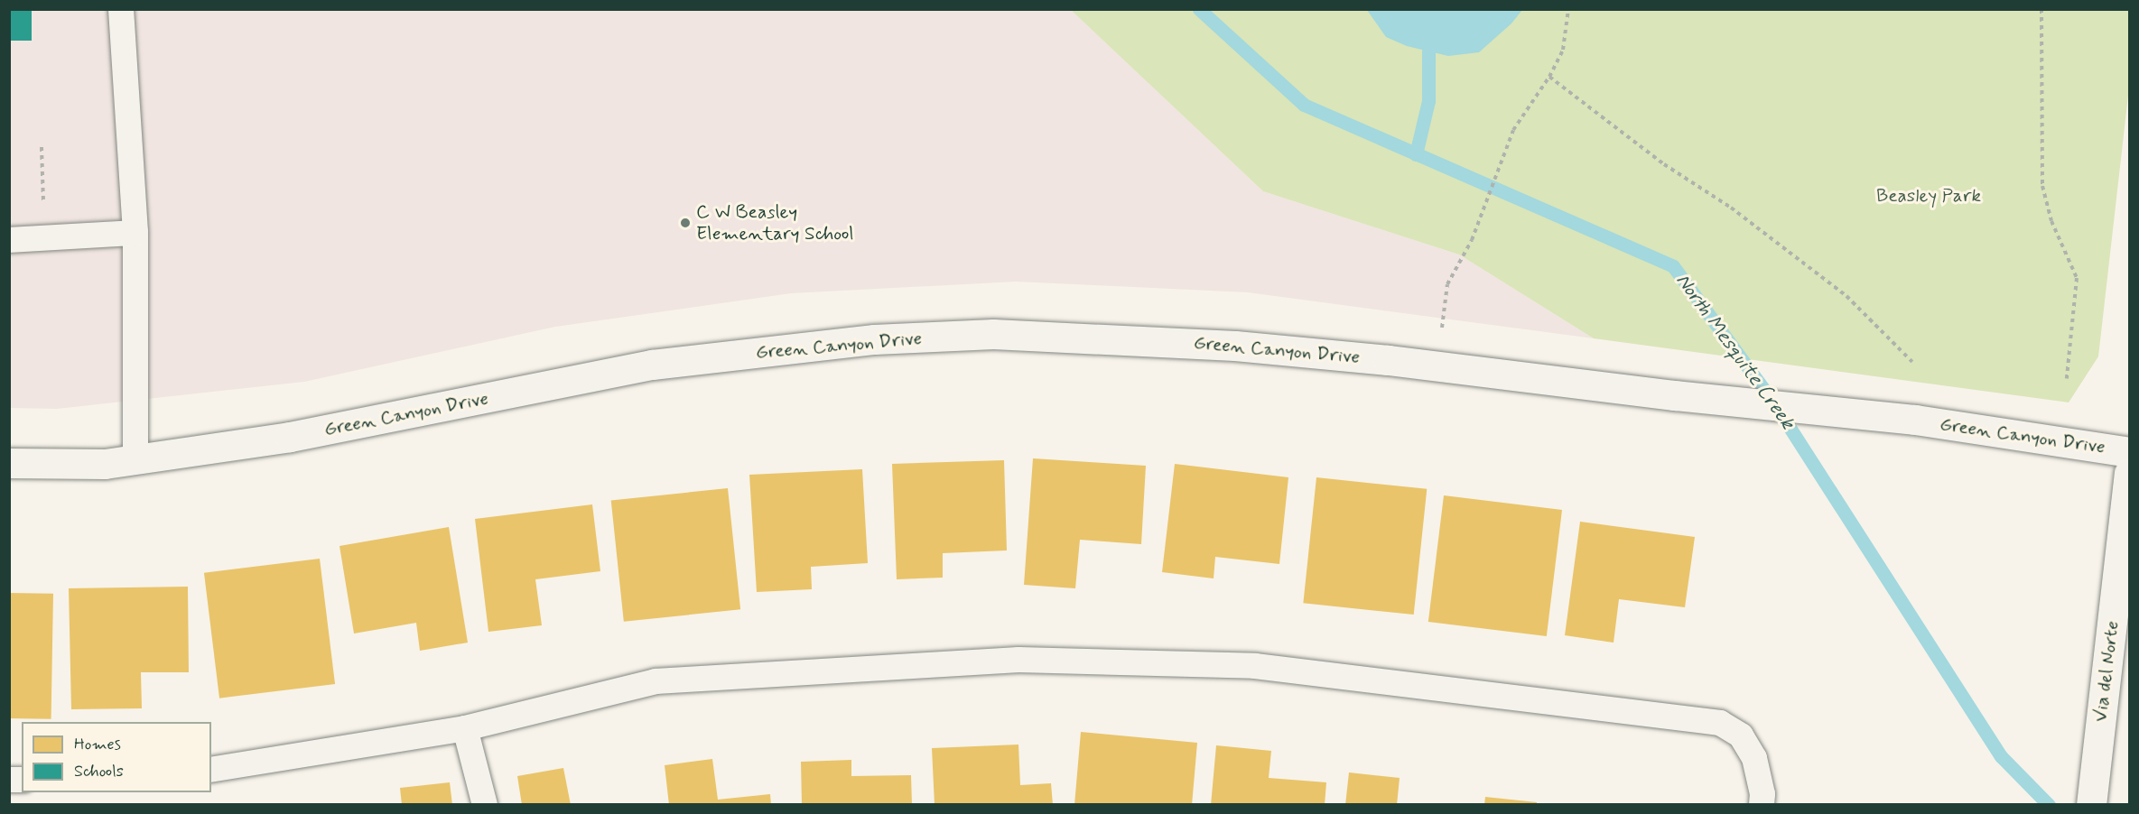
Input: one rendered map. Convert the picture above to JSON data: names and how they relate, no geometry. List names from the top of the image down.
{
  "streets": {
    "street": ["Green Canyon Drive", "Via del Norte"]
  },
  "water": ["North Mesquite Creek"],
  "parks": ["Beasley Park"],
  "places": ["C W Beasley Elementary School"],
  "legend": ["Homes", "Schools"]
}
